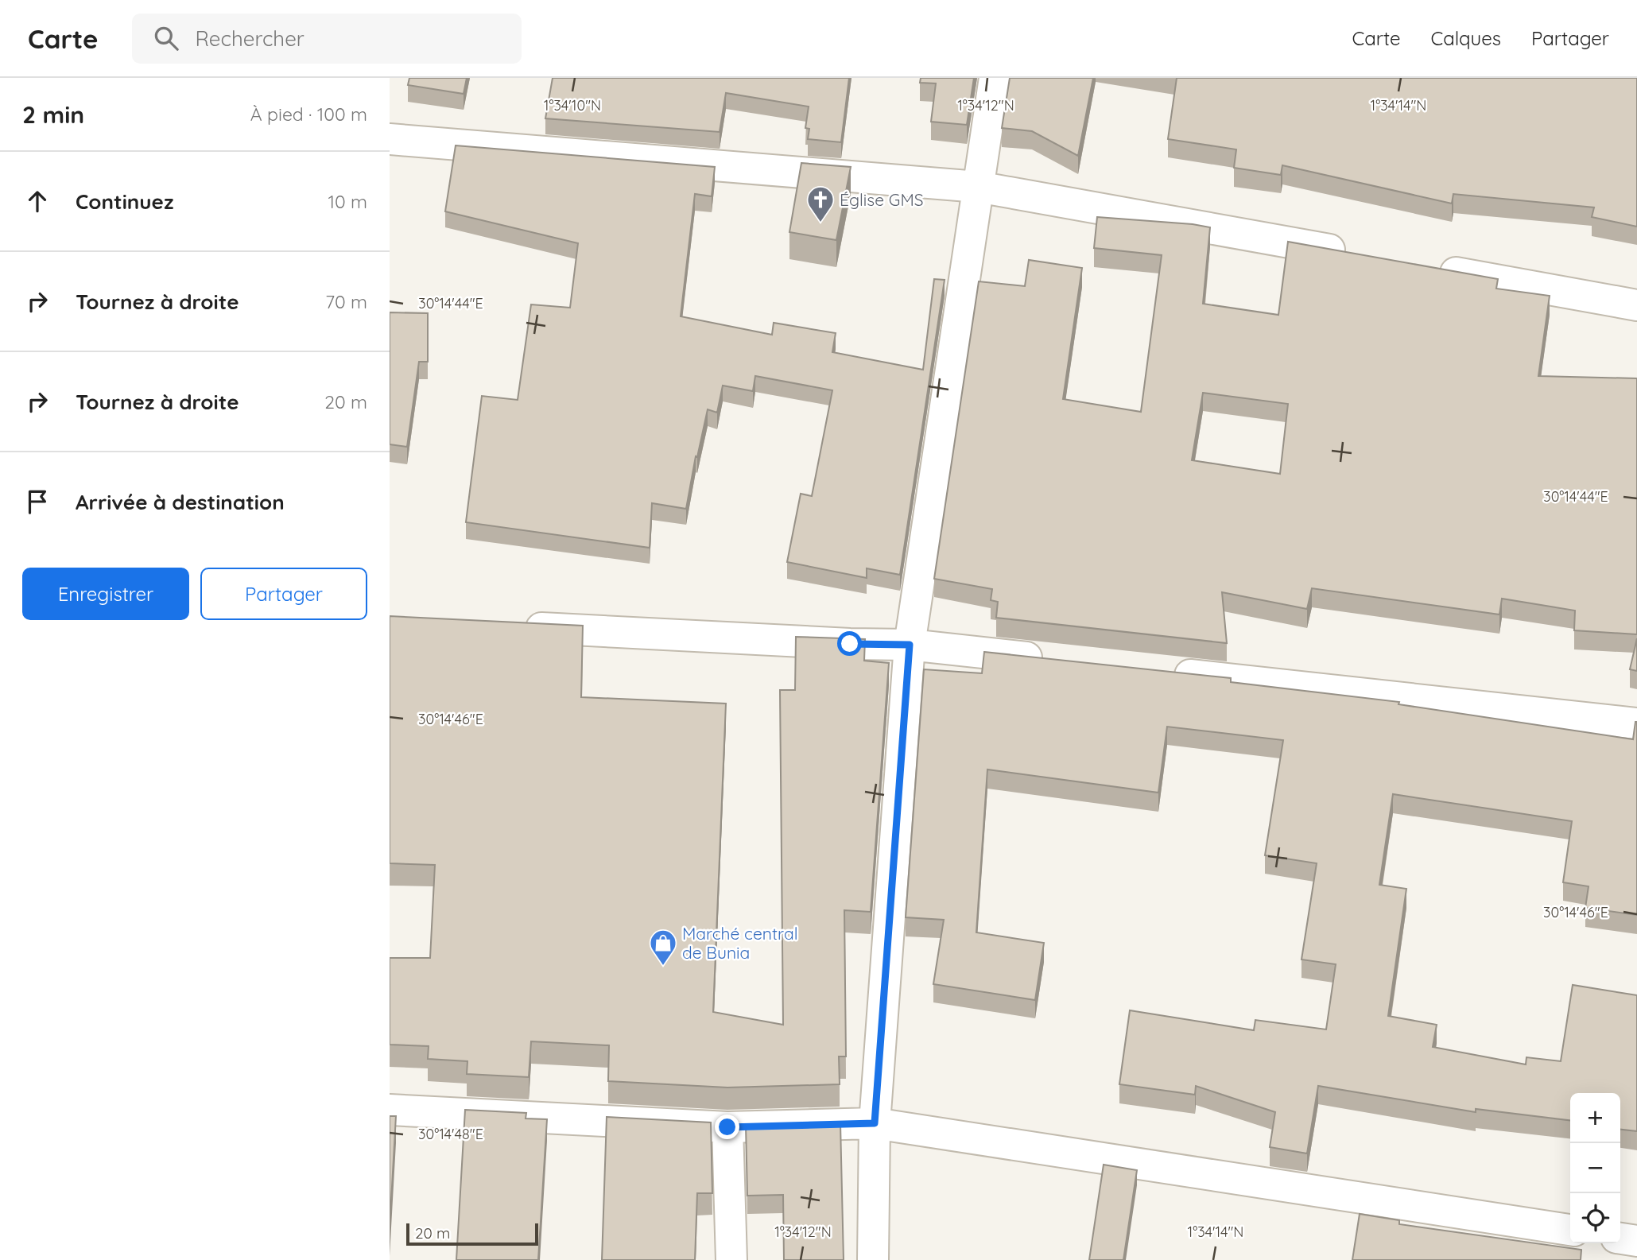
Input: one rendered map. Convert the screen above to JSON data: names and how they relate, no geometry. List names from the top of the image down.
{
  "places": {
    "church": ["Église GMS"],
    "shop": ["Marché central de Bunia"]
  },
  "scale_bar": "20 m",
  "page": {
    "header": "Carte",
    "search": "Rechercher",
    "nav": ["Carte", "Calques", "Partager"],
    "heading": ["2 min", "À pied · 100 m"],
    "list": [
      ["Continuez", "10 m"],
      ["Tournez à droite", "70 m"],
      ["Tournez à droite", "20 m"],
      "Arrivée à destination"
    ],
    "buttons": ["Enregistrer", "Partager"],
    "map_buttons": ["+", "−"],
    "scale": "20 m"
  },
  "coordinates": [
    "1°34'10\"N",
    "1°34'12\"N",
    "1°34'14\"N",
    "30°14'44\"E",
    "30°14'46\"E",
    "30°14'48\"E"
  ]
}
